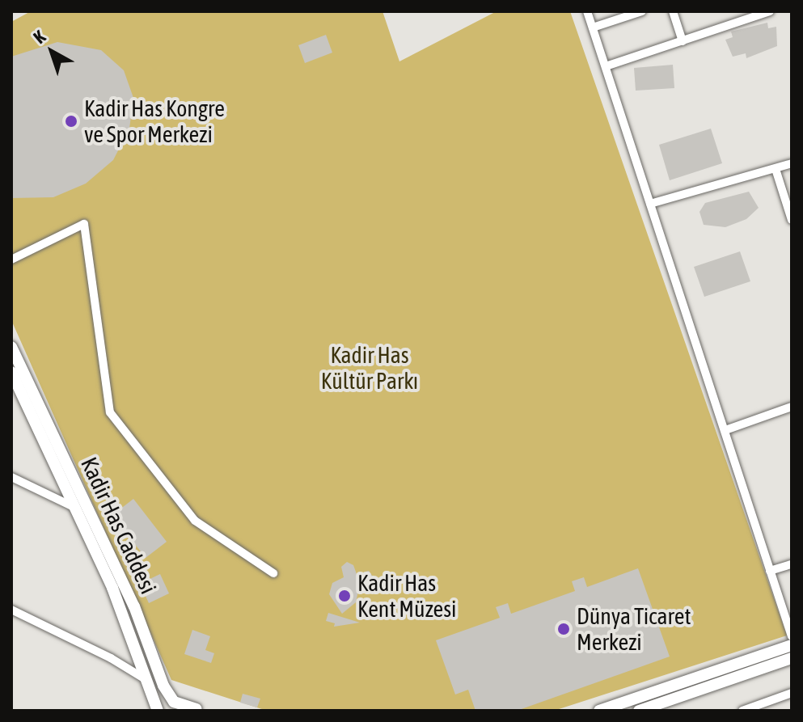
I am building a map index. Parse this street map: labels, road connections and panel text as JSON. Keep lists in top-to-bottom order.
{
  "streets": {
    "street": ["Kadir Has Caddesi"]
  },
  "parks": ["Kadir Has Kültür Parkı"],
  "places": ["Kadir Has Kongre ve Spor Merkezi", "Kadir Has Kent Müzesi", "Dünya Ticaret Merkezi"],
  "north": "top left"
}
